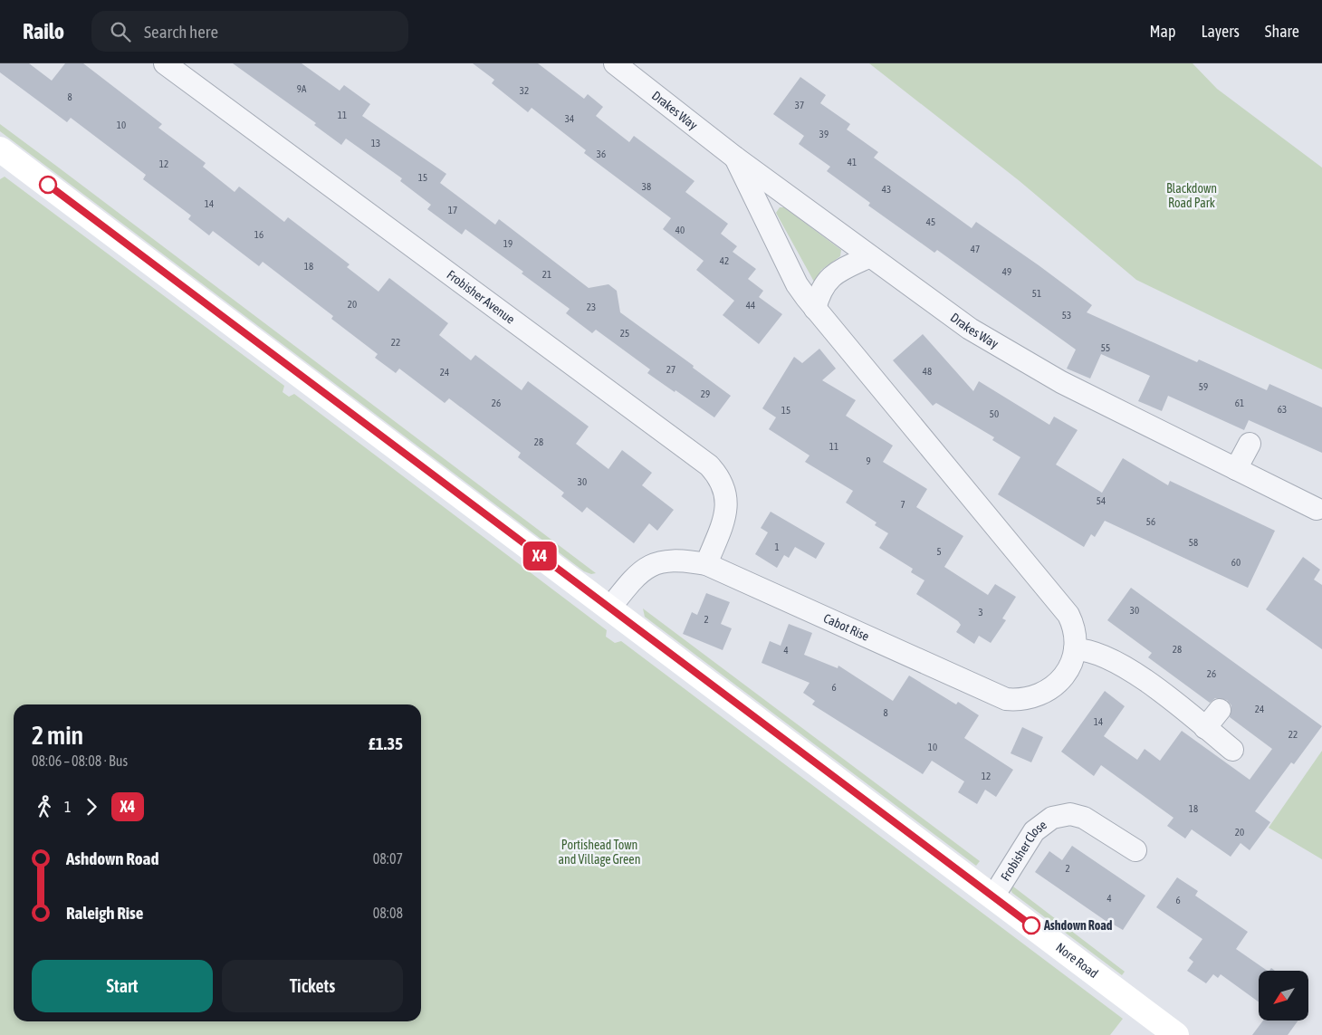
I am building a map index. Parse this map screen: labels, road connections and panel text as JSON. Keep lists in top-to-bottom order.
{
  "streets": {
    "street": [
      "Drakes Way",
      "Frobisher Avenue",
      "Cabot Rise",
      "Frobisher Close",
      "Nore Road"
    ]
  },
  "crossings": [
    ["Drakes Way", "Cabot Rise"],
    ["Frobisher Avenue", "Cabot Rise"],
    ["Cabot Rise", "Nore Road"],
    ["Frobisher Close", "Nore Road"]
  ],
  "parks": ["Blackdown Road Park", "Portishead Town and Village Green"],
  "places": ["Ashdown Road"],
  "lines": ["bus line X4"],
  "house_numbers": [
    "9A",
    "32",
    "8",
    "37",
    "11",
    "34",
    "10",
    "39",
    "13",
    "36",
    "41",
    "12",
    "15",
    "38",
    "43",
    "14",
    "17",
    "45",
    "40",
    "16",
    "19",
    "47",
    "42",
    "18",
    "49",
    "21",
    "51",
    "20",
    "44",
    "23",
    "53",
    "25",
    "22",
    "55",
    "27",
    "48",
    "24",
    "59",
    "29",
    "26",
    "61",
    "63",
    "15",
    "50",
    "28",
    "11",
    "9",
    "30",
    "54",
    "7",
    "56",
    "58",
    "1",
    "5",
    "60",
    "30",
    "3",
    "2",
    "28",
    "4",
    "26",
    "6",
    "24",
    "8",
    "14",
    "22",
    "10",
    "12",
    "18",
    "20",
    "2",
    "4",
    "6"
  ],
  "north": "bottom left",
  "page": {
    "header": "Railo",
    "search": "Search here",
    "nav": ["Map", "Layers", "Share"],
    "on_map": "X4",
    "heading": ["2 min", "08:06 – 08:08 · Bus", "£1.35"],
    "legs": ["1", "X4"],
    "list": [
      {
        "name": "Ashdown Road",
        "value": "08:07"
      },
      {
        "name": "Raleigh Rise",
        "value": "08:08"
      }
    ],
    "buttons": ["Start", "Tickets"]
  }
}
